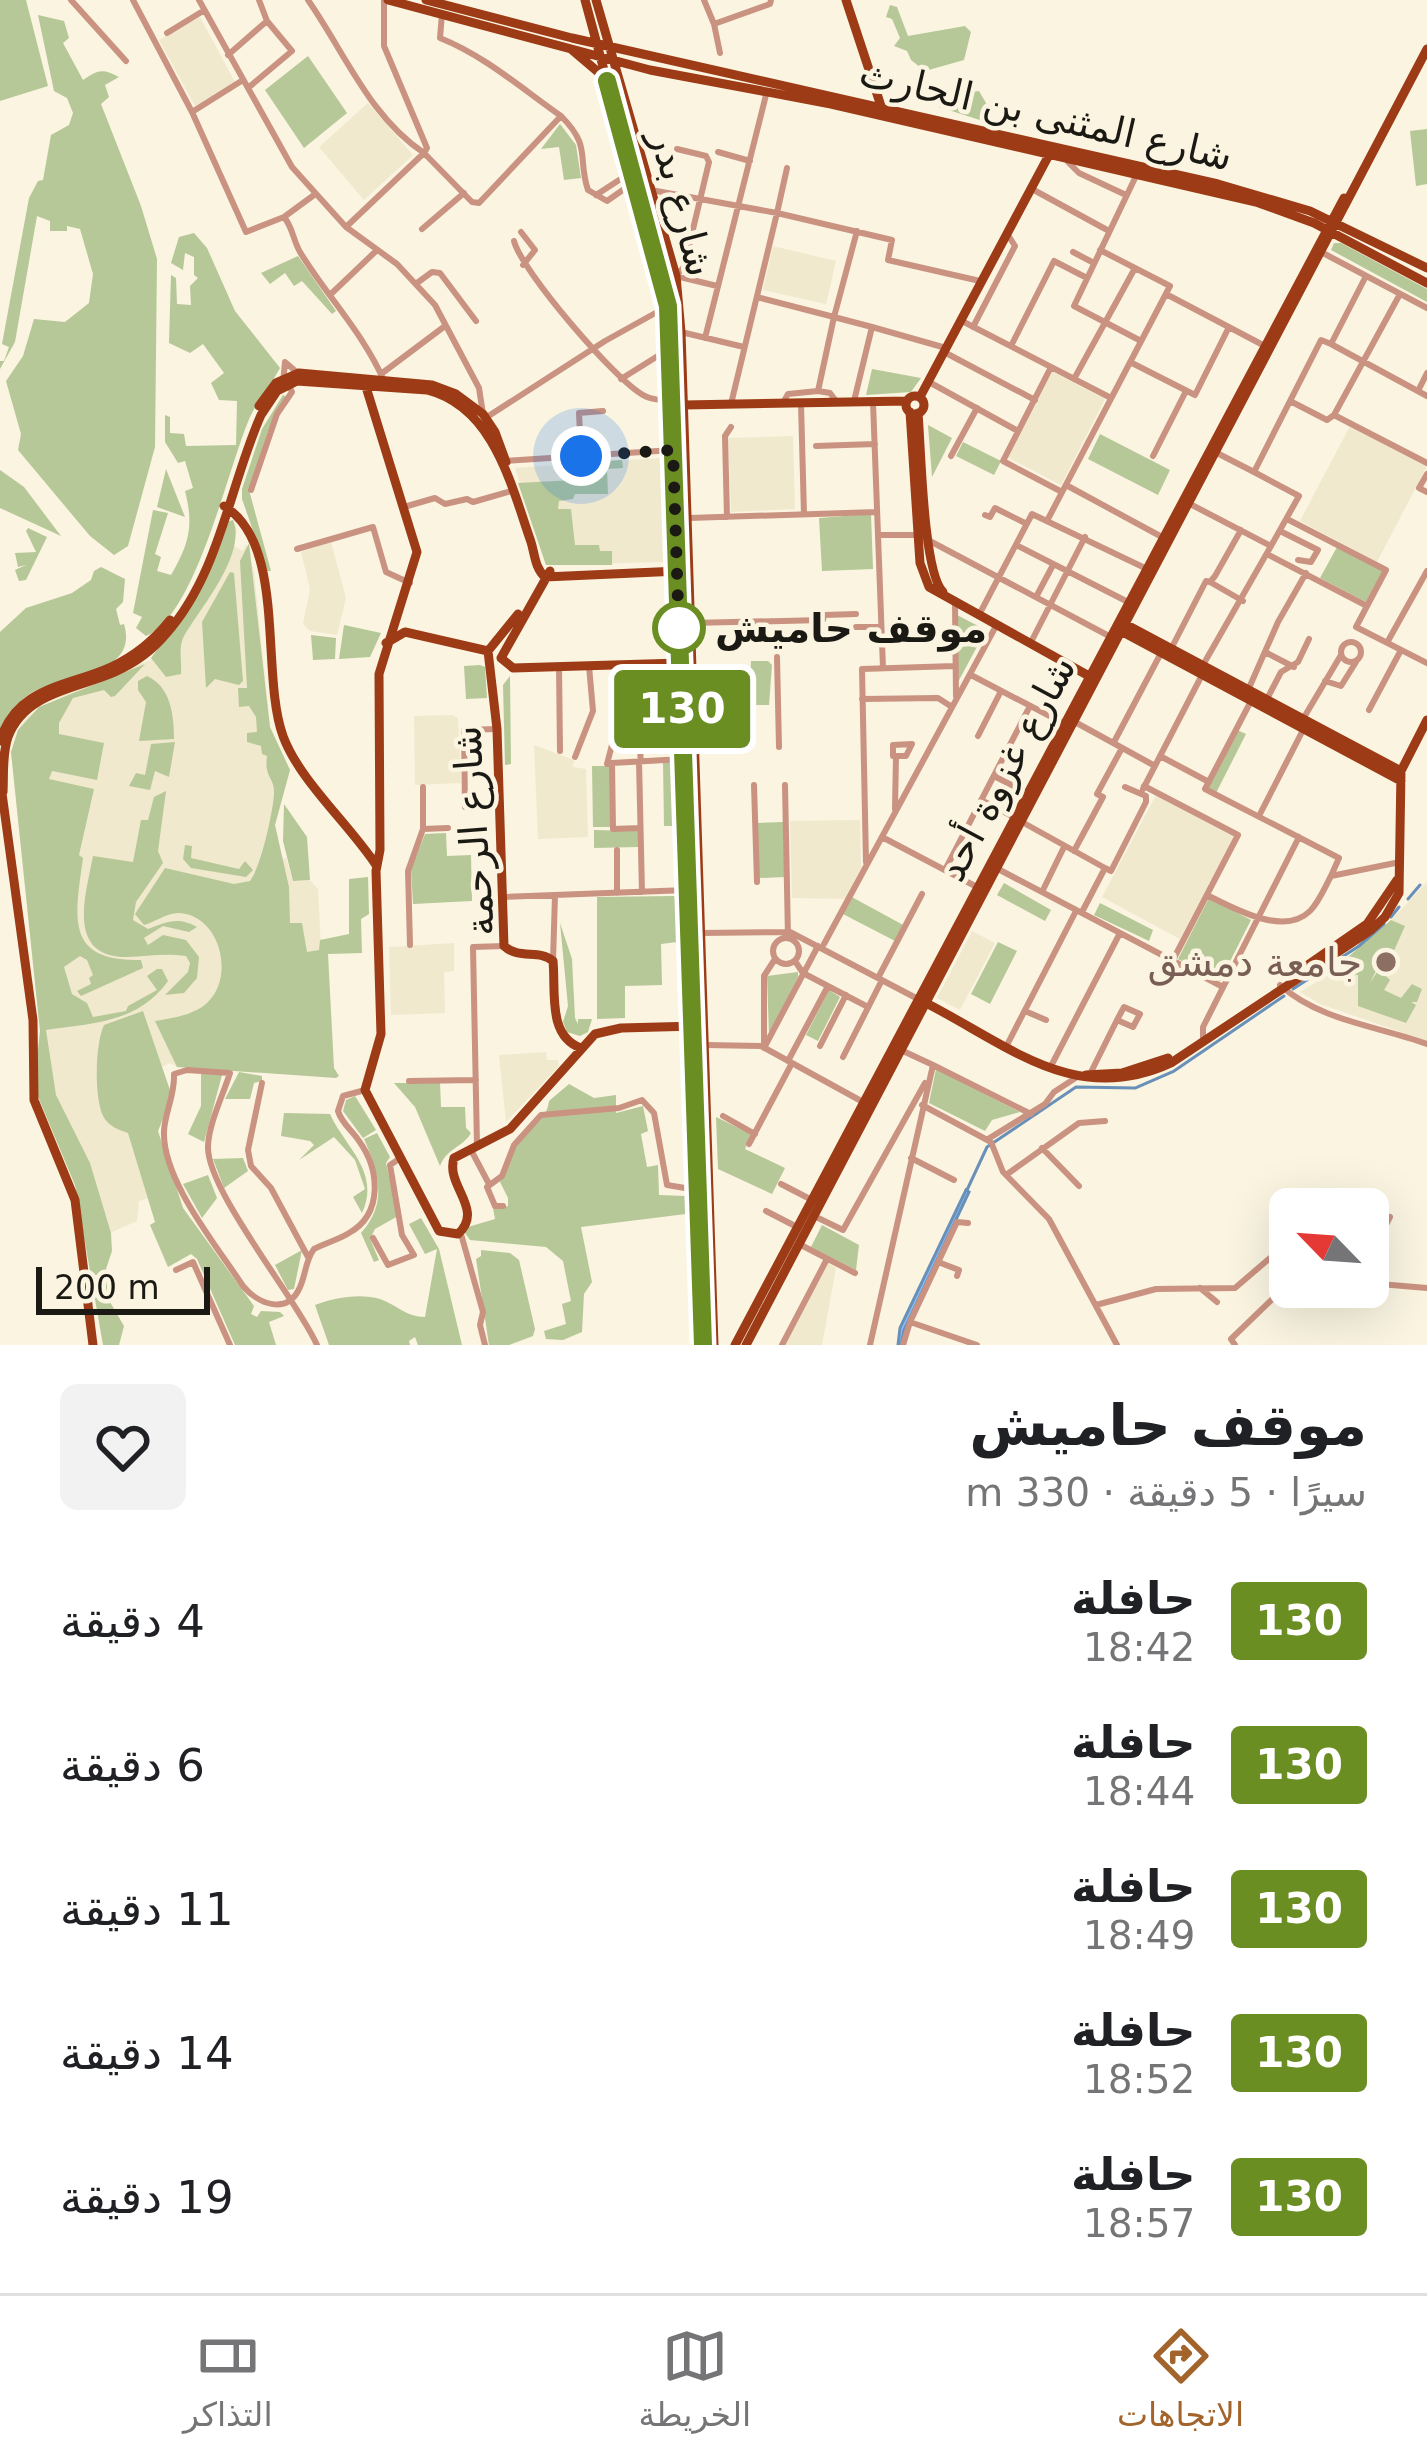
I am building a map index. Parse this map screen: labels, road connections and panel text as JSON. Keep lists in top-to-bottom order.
{
  "streets": {
    "main road": [
      "شارع المثنى بن الحارث",
      "شارع بدر",
      "شارع غزوة أحد",
      "شارع الرحمة"
    ]
  },
  "crossings": [
    ["شارع المثنى بن الحارث", "شارع بدر"],
    ["شارع المثنى بن الحارث", "شارع غزوة أحد"]
  ],
  "places": ["موقف حاميش", "جامعة دمشق"],
  "lines": ["bus line 130"],
  "scale_bar": "200 m",
  "north": "top left",
  "page": {
    "on_map": "130",
    "scale": "200 m",
    "heading": ["موقف حاميش", "سيرًا · 5 دقيقة · 330 m"],
    "list": [
      {
        "mark": "130",
        "name": "حافلة",
        "note": "18:42",
        "value": "4 دقيقة"
      },
      {
        "mark": "130",
        "name": "حافلة",
        "note": "18:44",
        "value": "6 دقيقة"
      },
      {
        "mark": "130",
        "name": "حافلة",
        "note": "18:49",
        "value": "11 دقيقة"
      },
      {
        "mark": "130",
        "name": "حافلة",
        "note": "18:52",
        "value": "14 دقيقة"
      },
      {
        "mark": "130",
        "name": "حافلة",
        "note": "18:57",
        "value": "19 دقيقة"
      }
    ],
    "tabs": ["الاتجاهات", "الخريطة", "التذاكر"]
  }
}
